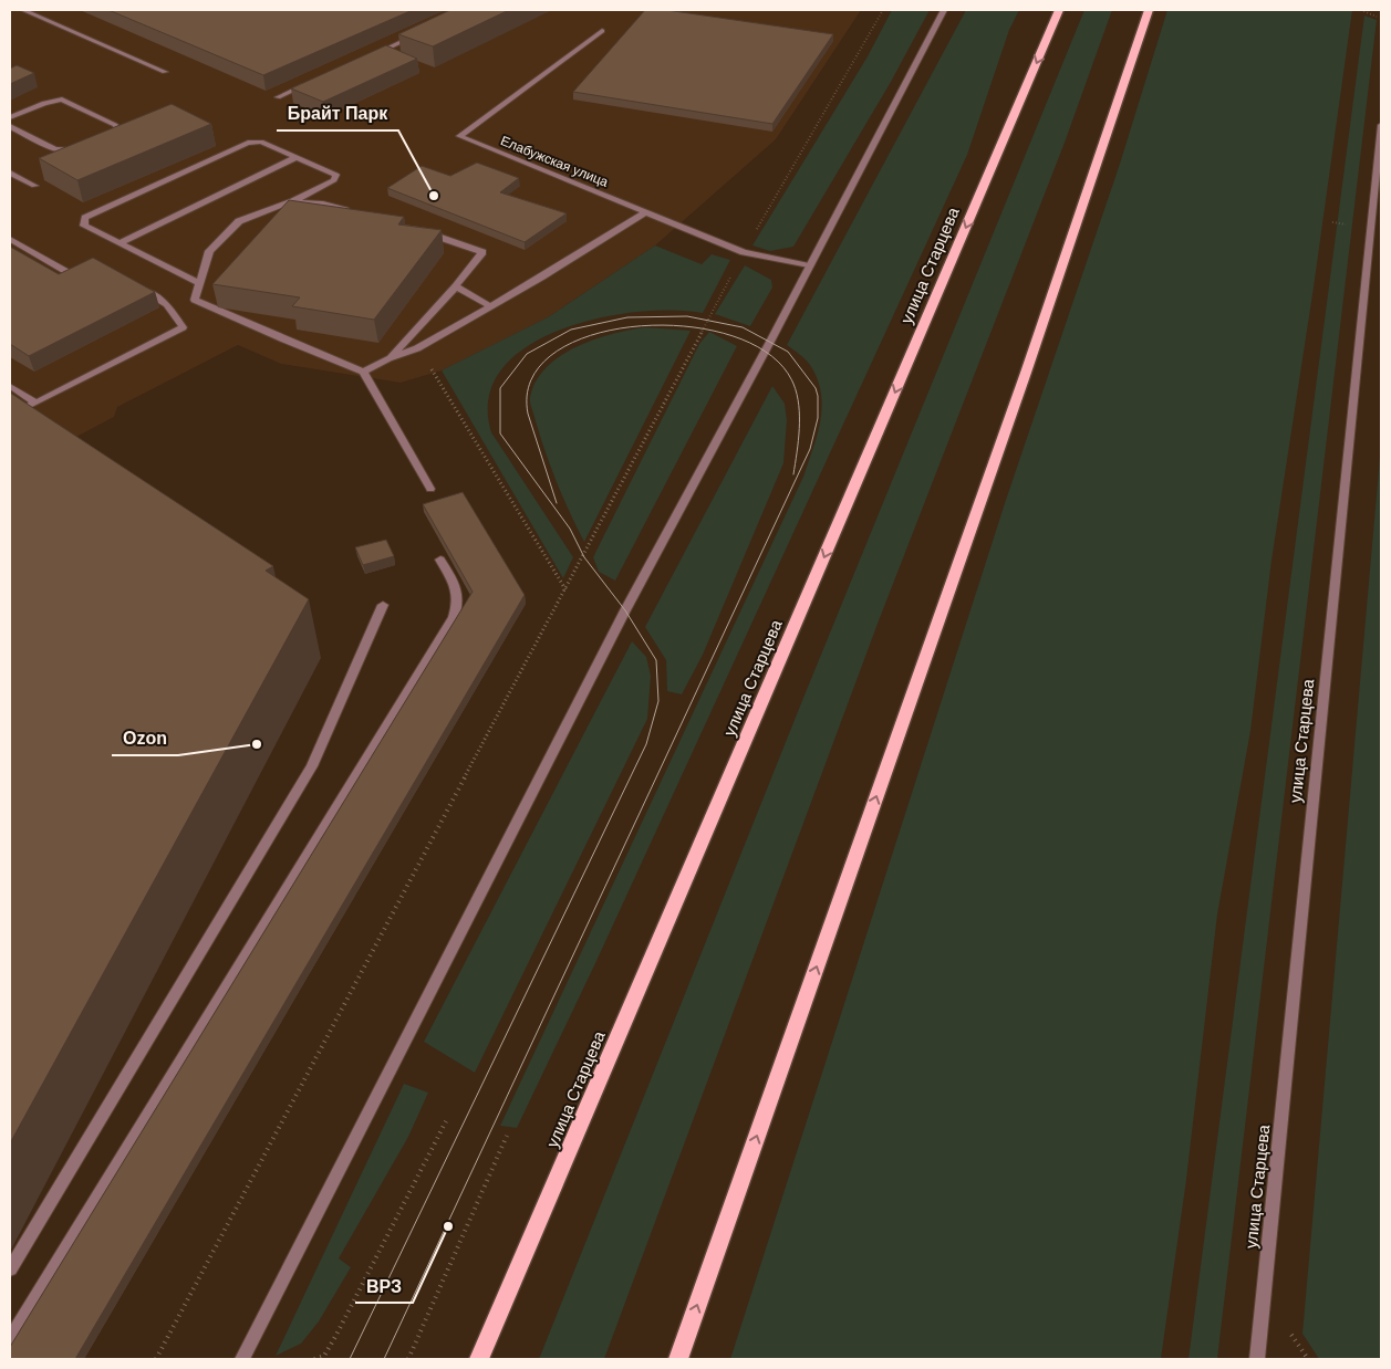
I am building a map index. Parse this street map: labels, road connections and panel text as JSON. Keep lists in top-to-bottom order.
{
  "streets": {
    "main road": ["улица Старцева"],
    "street": ["Елабужская улица"]
  },
  "places": ["Брайт Парк", "Ozon", "ВРЗ"]
}
